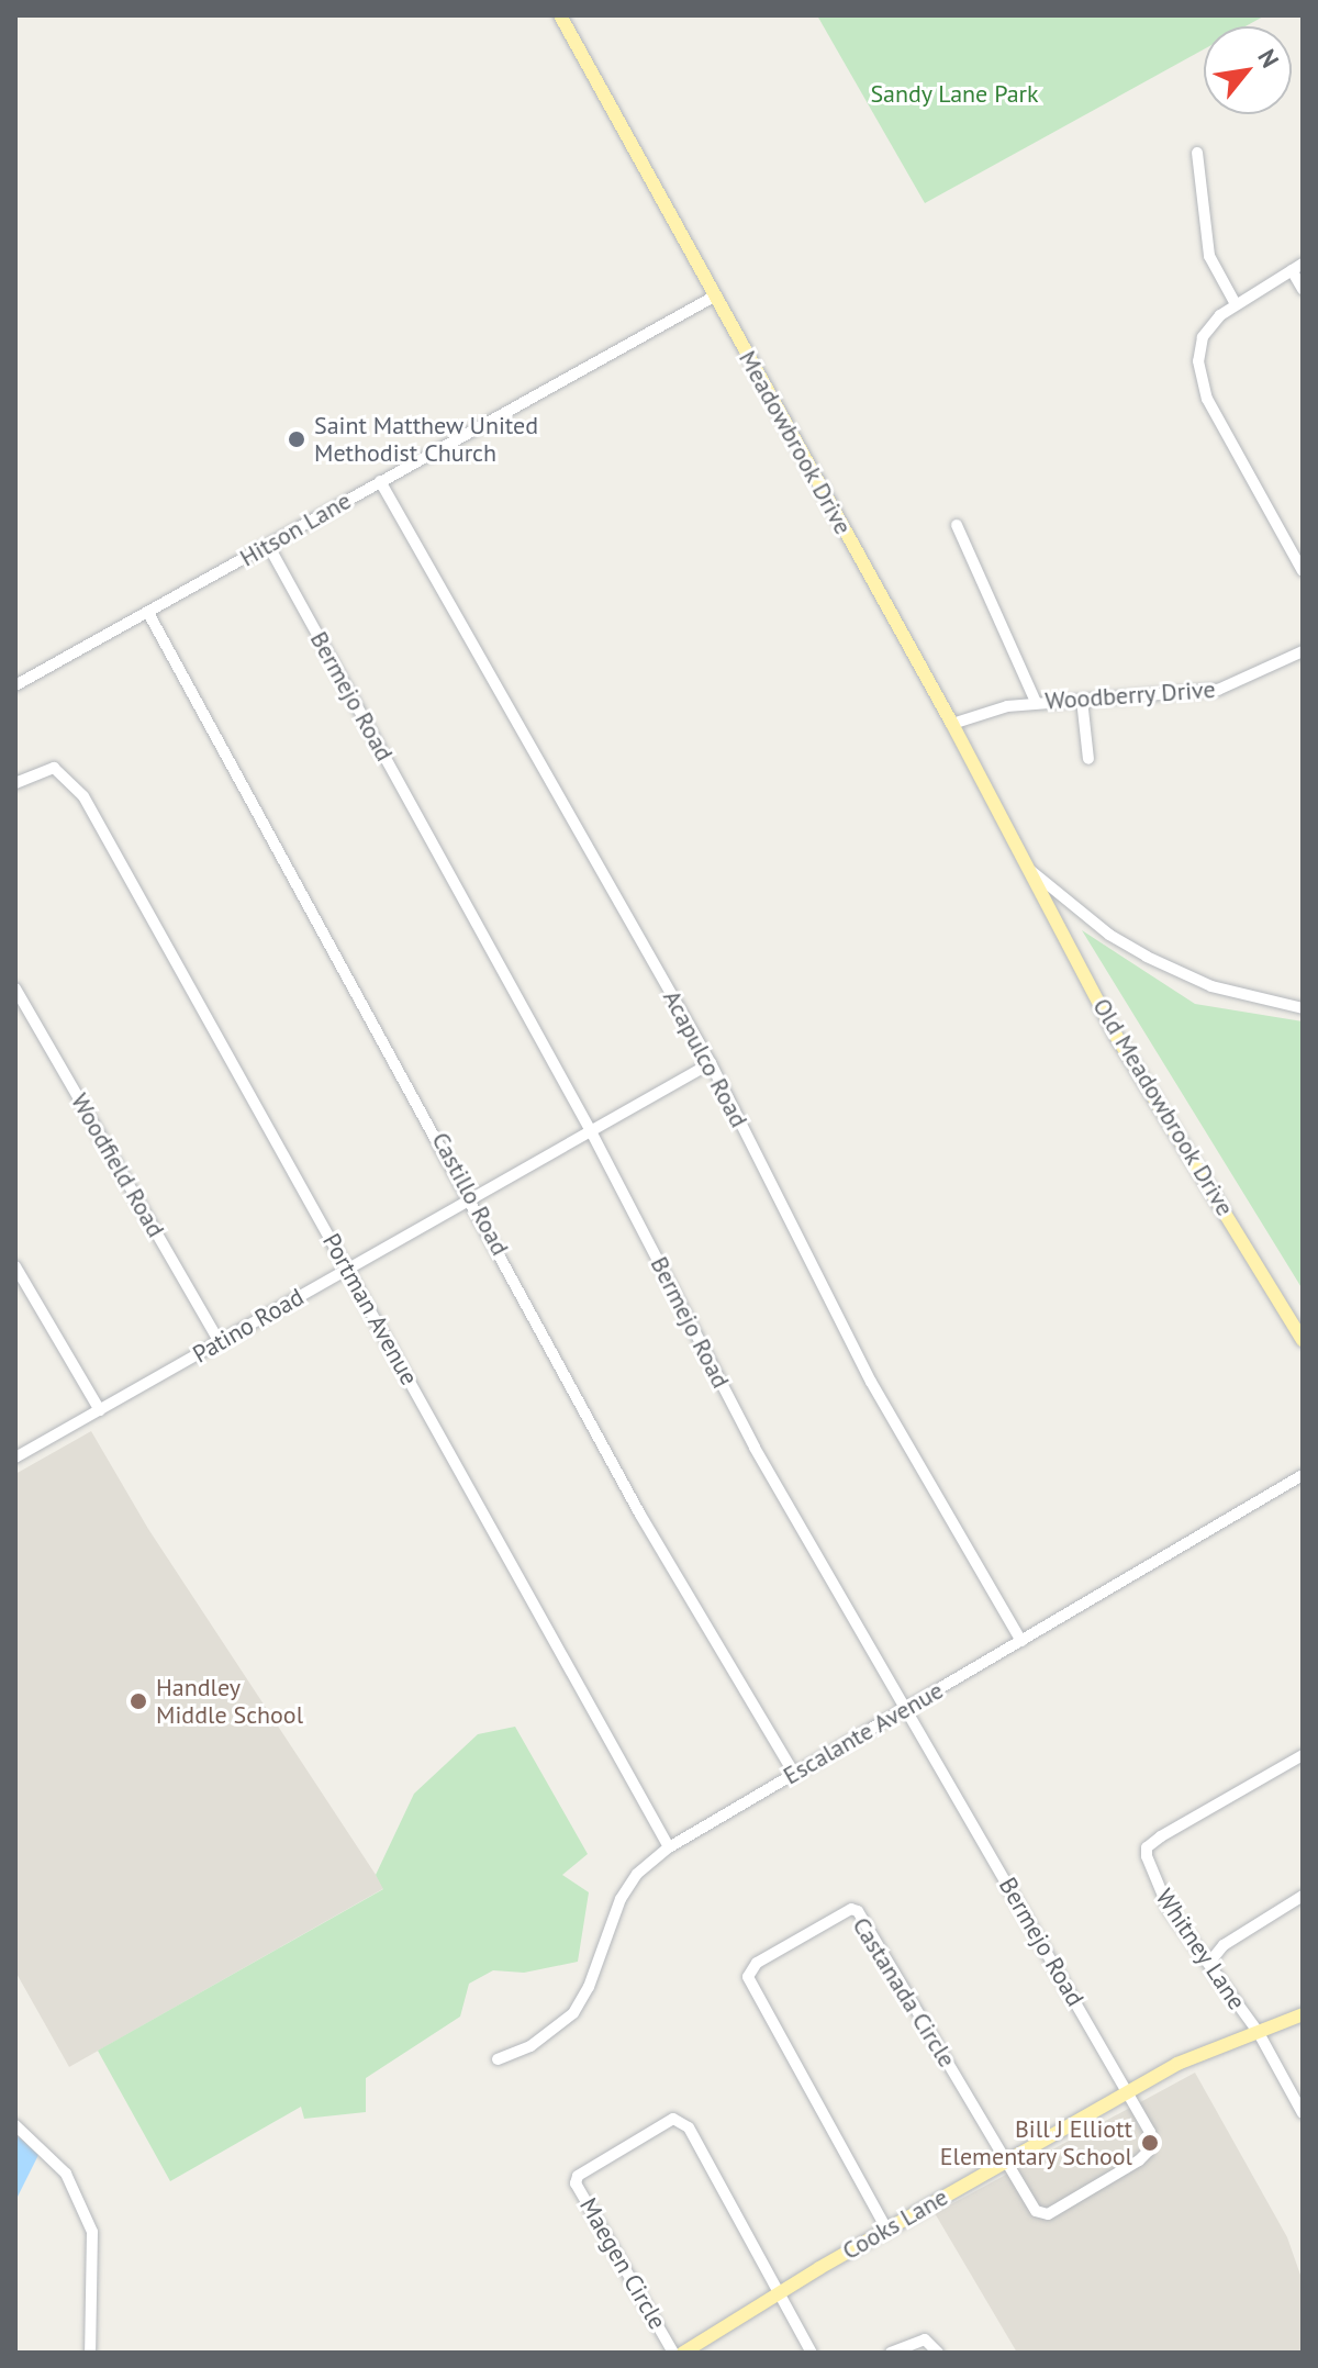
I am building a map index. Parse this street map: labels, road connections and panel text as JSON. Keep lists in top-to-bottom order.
{
  "streets": {
    "main road": ["Meadowbrook Drive", "Old Meadowbrook Drive", "Cooks Lane"],
    "street": [
      "Hitson Lane",
      "Woodberry Drive",
      "Bermejo Road",
      "Acapulco Road",
      "Woodfield Road",
      "Castillo Road",
      "Portman Avenue",
      "Patino Road",
      "Escalante Avenue",
      "Whitney Lane",
      "Castanada Circle",
      "Maegen Circle"
    ]
  },
  "crossings": [
    ["Meadowbrook Drive", "Hitson Lane"],
    ["Meadowbrook Drive", "Woodberry Drive"],
    ["Meadowbrook Drive", "Old Meadowbrook Drive"],
    ["Hitson Lane", "Bermejo Road"],
    ["Hitson Lane", "Acapulco Road"],
    ["Hitson Lane", "Castillo Road"],
    ["Bermejo Road", "Patino Road"],
    ["Bermejo Road", "Escalante Avenue"],
    ["Bermejo Road", "Castanada Circle"],
    ["Bermejo Road", "Cooks Lane"],
    ["Acapulco Road", "Patino Road"],
    ["Acapulco Road", "Escalante Avenue"],
    ["Woodfield Road", "Patino Road"],
    ["Castillo Road", "Patino Road"],
    ["Castillo Road", "Escalante Avenue"],
    ["Portman Avenue", "Patino Road"],
    ["Portman Avenue", "Escalante Avenue"],
    ["Whitney Lane", "Cooks Lane"],
    ["Castanada Circle", "Cooks Lane"],
    ["Cooks Lane", "Maegen Circle"]
  ],
  "parks": ["Sandy Lane Park"],
  "places": ["Saint Matthew United Methodist Church", "Handley Middle School", "Bill J Elliott Elementary School"],
  "north": "top right"
}
